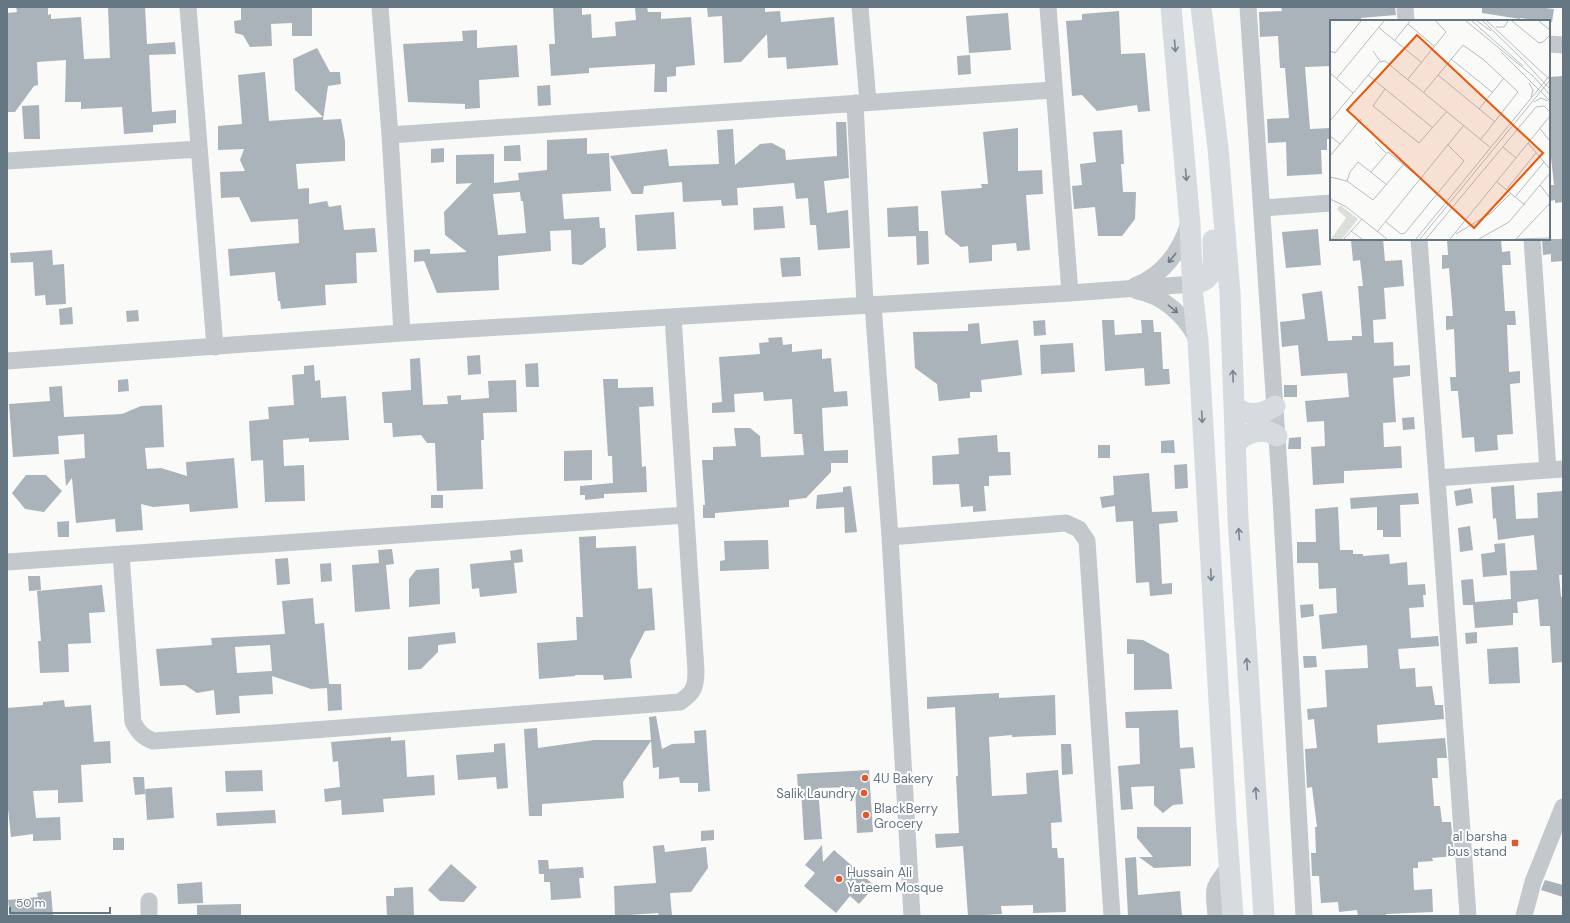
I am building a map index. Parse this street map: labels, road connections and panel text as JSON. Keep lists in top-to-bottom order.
{
  "places": {
    "other": [
      "4U Bakery",
      "Salik Laundry",
      "BlackBerry Grocery",
      "Hussain Ali Yateem Mosque"
    ],
    "transit": ["al barsha bus stand"]
  },
  "scale_bar": "50 m"
}
